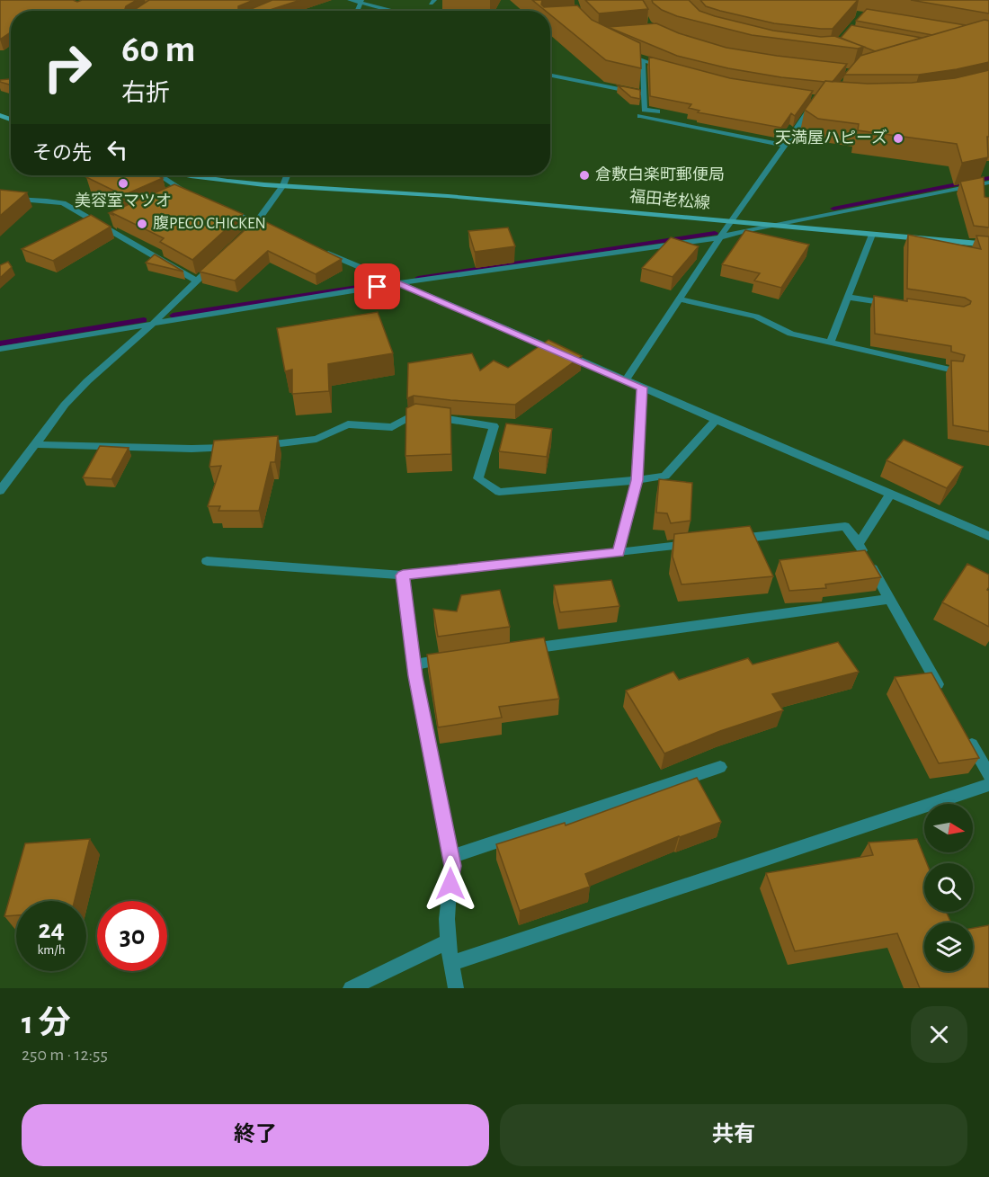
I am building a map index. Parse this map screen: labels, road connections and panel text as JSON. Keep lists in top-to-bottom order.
{
  "streets": {
    "main road": ["福田老松線"]
  },
  "places": [
    "天満屋ハピーズ",
    "倉敷白楽町郵便局",
    "美容室マツオ",
    "腹PECO CHICKEN"
  ],
  "north": "right",
  "page": {
    "turn": ["60 m", "右折"],
    "then": "その先",
    "speed": "24 km/h",
    "limit": "30",
    "heading": ["1 分", "250 m · 12:55"],
    "buttons": ["終了", "共有"]
  }
}
